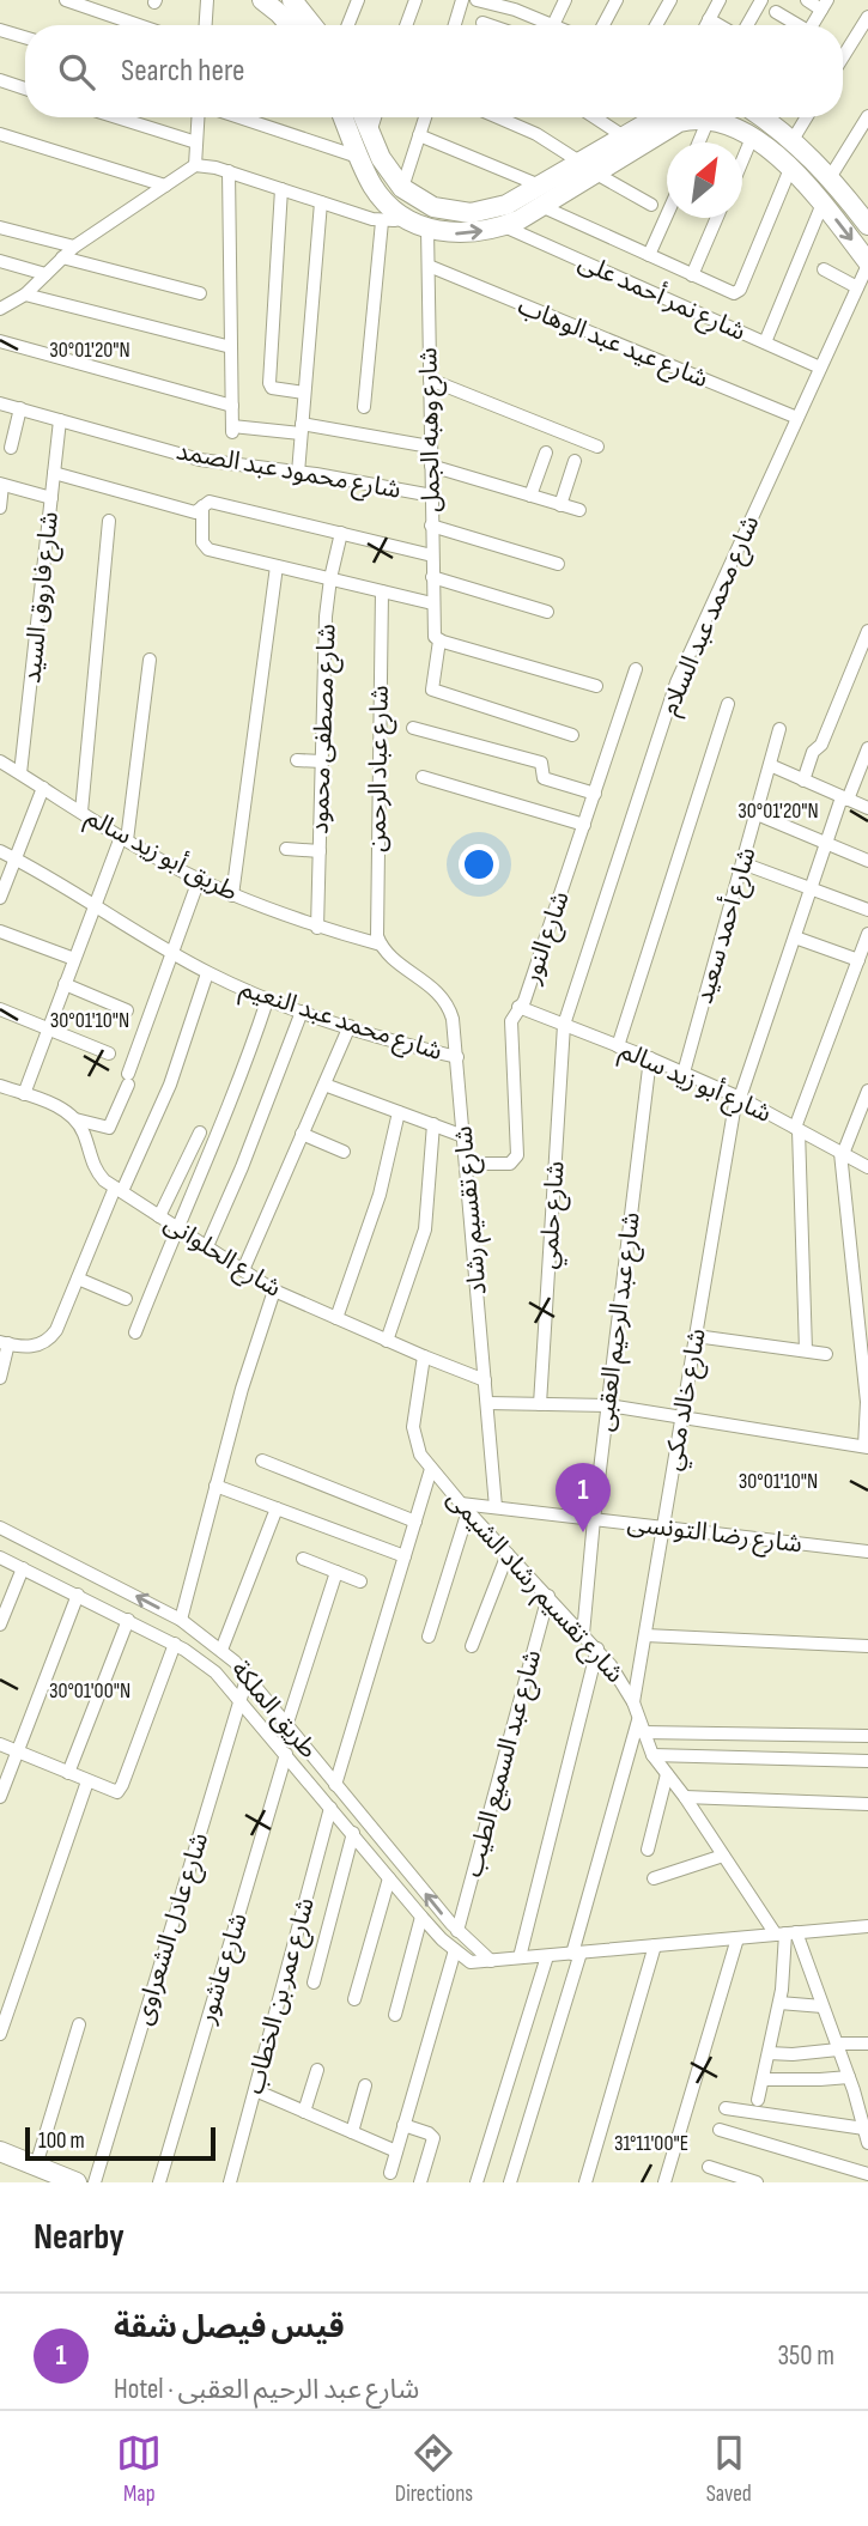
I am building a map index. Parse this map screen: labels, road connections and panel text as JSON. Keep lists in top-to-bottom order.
{
  "streets": {
    "street": [
      "شارع نمر أحمد على",
      "شارع عيد عبد الوهاب",
      "شارع وهبه الجمل",
      "شارع محمود عبد الصمد",
      "شارع فاروق السيد",
      "شارع محمد عبد السلام",
      "شارع مصطفى محمود",
      "شارع عباد الرحمن",
      "طريق أبو زيد سالم",
      "شارع أحمد سعيد",
      "شارع النور",
      "شارع محمد عبد النعيم",
      "شارع أبو زيد سالم",
      "شارع تقسيم رشاد",
      "شارع حلمي",
      "شارع الحلوانى",
      "شارع عبد الرحيم العقبى",
      "شارع خالد مكي",
      "شارع رضا التونسى",
      "شارع تقسيم رشاد الشيمى",
      "طريق الملكة",
      "شارع عبد السميع الطيب",
      "شارع عادل الشعراوى",
      "شارع عاشور",
      "شارع عمر بن الخطاب"
    ]
  },
  "crossings": [
    ["شارع نمر أحمد على", "شارع محمد عبد السلام"],
    ["شارع عيد عبد الوهاب", "شارع وهبه الجمل"],
    ["شارع عيد عبد الوهاب", "شارع محمد عبد السلام"],
    ["شارع وهبه الجمل", "شارع محمود عبد الصمد"],
    ["شارع محمود عبد الصمد", "شارع فاروق السيد"],
    ["شارع فاروق السيد", "طريق أبو زيد سالم"],
    ["شارع محمد عبد السلام", "شارع أبو زيد سالم"],
    ["شارع محمد عبد السلام", "شارع حلمي"],
    ["شارع مصطفى محمود", "طريق أبو زيد سالم"],
    ["شارع عباد الرحمن", "طريق أبو زيد سالم"],
    ["شارع عباد الرحمن", "شارع تقسيم رشاد"],
    ["طريق أبو زيد سالم", "شارع تقسيم رشاد"],
    ["شارع أحمد سعيد", "شارع أبو زيد سالم"],
    ["شارع النور", "شارع أبو زيد سالم"],
    ["شارع النور", "شارع تقسيم رشاد"],
    ["شارع محمد عبد النعيم", "شارع تقسيم رشاد"],
    ["شارع أبو زيد سالم", "شارع حلمي"],
    ["شارع أبو زيد سالم", "شارع عبد الرحيم العقبى"],
    ["شارع أبو زيد سالم", "شارع خالد مكي"],
    ["شارع تقسيم رشاد", "شارع الحلوانى"],
    ["شارع تقسيم رشاد", "شارع رضا التونسى"],
    ["شارع الحلوانى", "شارع تقسيم رشاد الشيمى"],
    ["شارع عبد الرحيم العقبى", "شارع رضا التونسى"],
    ["شارع عبد الرحيم العقبى", "شارع تقسيم رشاد الشيمى"],
    ["شارع خالد مكي", "شارع رضا التونسى"],
    ["شارع خالد مكي", "شارع تقسيم رشاد الشيمى"],
    ["شارع رضا التونسى", "شارع تقسيم رشاد الشيمى"],
    ["شارع تقسيم رشاد الشيمى", "طريق الملكة"],
    ["شارع تقسيم رشاد الشيمى", "شارع عبد السميع الطيب"],
    ["طريق الملكة", "شارع عبد السميع الطيب"],
    ["طريق الملكة", "شارع عادل الشعراوى"],
    ["طريق الملكة", "شارع عاشور"],
    ["طريق الملكة", "شارع عمر بن الخطاب"]
  ],
  "scale_bar": "100 m",
  "north": "top right",
  "page": {
    "search": "Search here",
    "pins": "1",
    "scale": "100 m",
    "heading": "Nearby",
    "list": [
      {
        "mark": "1",
        "name": "قيس فيصل شقة",
        "note": "Hotel · شارع عبد الرحيم العقبى",
        "value": "350 m"
      }
    ],
    "nav": ["Map", "Directions", "Saved"]
  },
  "coordinates": [
    "30°01'20\"N",
    "30°01'10\"N",
    "30°01'00\"N",
    "31°11'00\"E"
  ]
}
